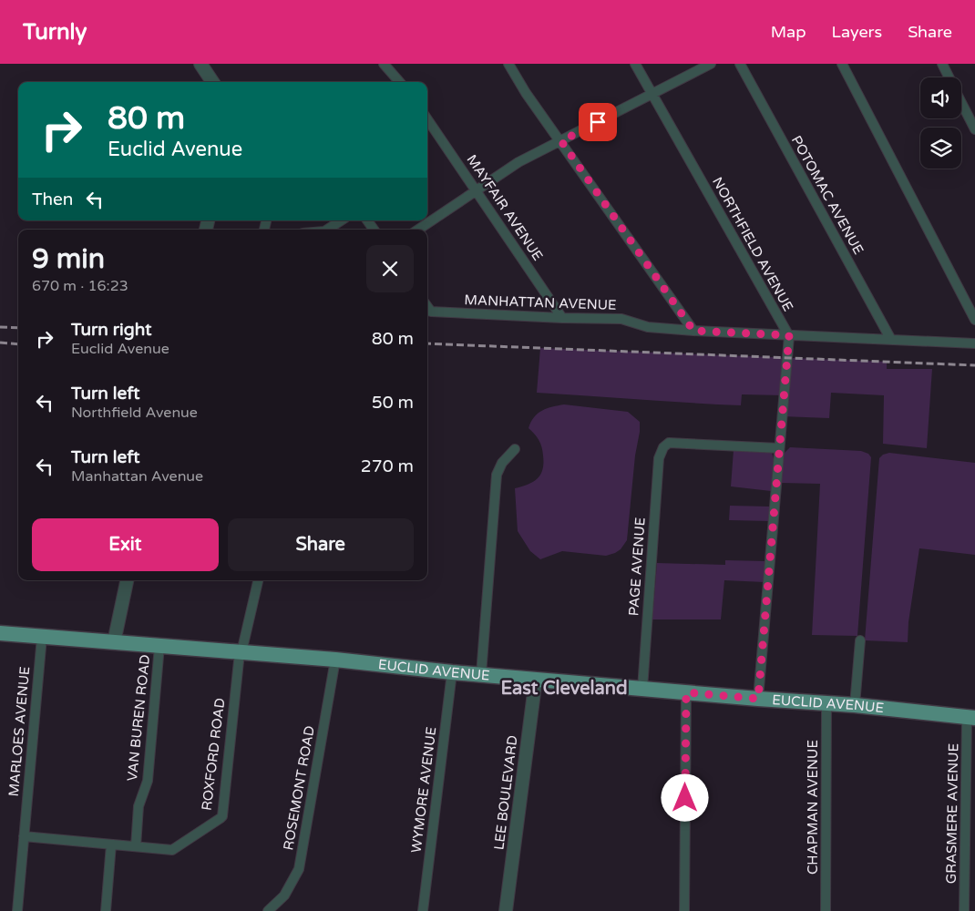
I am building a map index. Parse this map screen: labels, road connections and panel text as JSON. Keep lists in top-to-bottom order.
{
  "streets": {
    "main road": ["EUCLID AVENUE"],
    "street": [
      "POTOMAC AVENUE",
      "MAYFAIR AVENUE",
      "NORTHFIELD AVENUE",
      "MANHATTAN AVENUE",
      "PAGE AVENUE",
      "VAN BUREN ROAD",
      "MARLOES AVENUE",
      "ROXFORD ROAD",
      "ROSEMONT ROAD",
      "WYMORE AVENUE",
      "LEE BOULEVARD",
      "CHAPMAN AVENUE",
      "GRASMERE AVENUE"
    ]
  },
  "crossings": [
    ["POTOMAC AVENUE", "MANHATTAN AVENUE"],
    ["MAYFAIR AVENUE", "MANHATTAN AVENUE"],
    ["NORTHFIELD AVENUE", "MANHATTAN AVENUE"],
    ["PAGE AVENUE", "EUCLID AVENUE"],
    ["EUCLID AVENUE", "VAN BUREN ROAD"],
    ["EUCLID AVENUE", "MARLOES AVENUE"],
    ["EUCLID AVENUE", "ROXFORD ROAD"],
    ["EUCLID AVENUE", "ROSEMONT ROAD"],
    ["EUCLID AVENUE", "WYMORE AVENUE"],
    ["EUCLID AVENUE", "LEE BOULEVARD"],
    ["EUCLID AVENUE", "CHAPMAN AVENUE"],
    ["EUCLID AVENUE", "GRASMERE AVENUE"],
    ["VAN BUREN ROAD", "ROXFORD ROAD"],
    ["MARLOES AVENUE", "ROXFORD ROAD"]
  ],
  "districts": ["East Cleveland"],
  "page": {
    "header": "Turnly",
    "nav": ["Map", "Layers", "Share"],
    "turn": ["80 m", "Euclid Avenue"],
    "then": "Then",
    "heading": ["9 min", "670 m · 16:23"],
    "list": [
      {
        "name": "Turn right",
        "note": "Euclid Avenue",
        "value": "80 m"
      },
      {
        "name": "Turn left",
        "note": "Northfield Avenue",
        "value": "50 m"
      },
      {
        "name": "Turn left",
        "note": "Manhattan Avenue",
        "value": "270 m"
      }
    ],
    "buttons": ["Exit", "Share"]
  }
}
